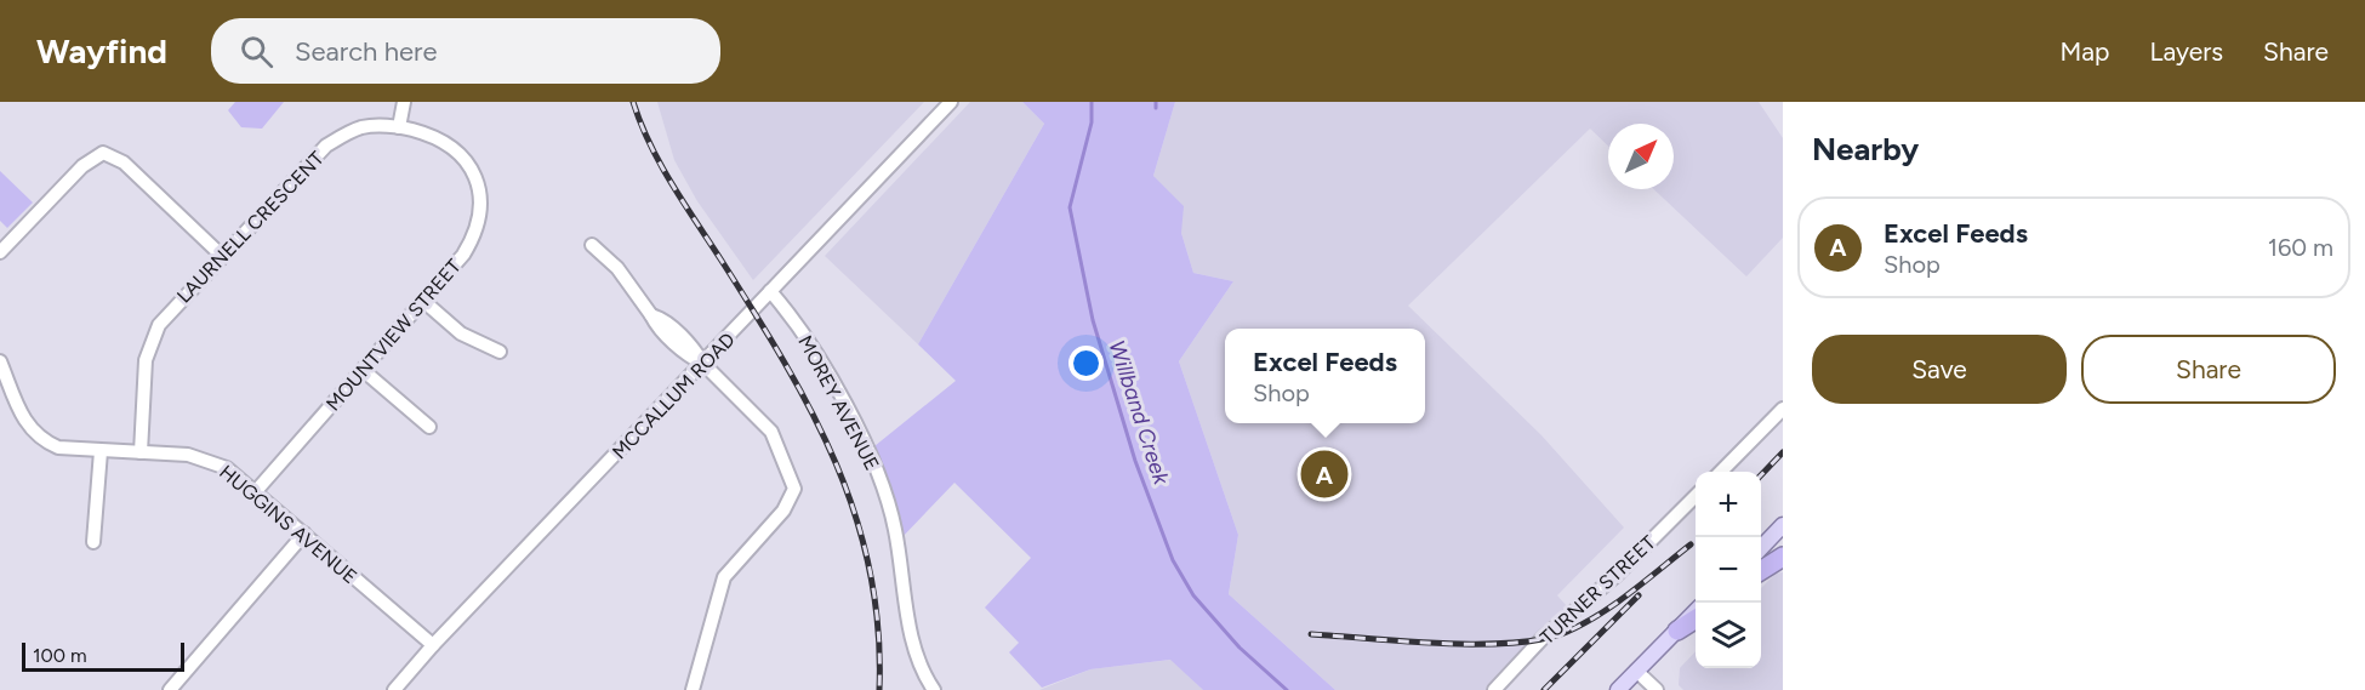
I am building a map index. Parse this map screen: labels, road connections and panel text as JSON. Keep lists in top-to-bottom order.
{
  "streets": {
    "street": [
      "LAURNELL CRESCENT",
      "MOUNTVIEW STREET",
      "MCCALLUM ROAD",
      "MOREY AVENUE",
      "HUGGINS AVENUE",
      "TURNER STREET"
    ]
  },
  "crossings": [
    ["LAURNELL CRESCENT", "MOUNTVIEW STREET"],
    ["LAURNELL CRESCENT", "HUGGINS AVENUE"],
    ["MOUNTVIEW STREET", "HUGGINS AVENUE"],
    ["MCCALLUM ROAD", "MOREY AVENUE"],
    ["MCCALLUM ROAD", "HUGGINS AVENUE"]
  ],
  "water": ["Willband Creek"],
  "scale_bar": "100 m",
  "north": "top right",
  "page": {
    "header": "Wayfind",
    "search": "Search here",
    "nav": ["Map", "Layers", "Share"],
    "heading": "Nearby",
    "list": [
      {
        "mark": "A",
        "name": "Excel Feeds",
        "note": "Shop",
        "value": "160 m"
      }
    ],
    "buttons": ["Save", "Share"],
    "popup": ["Excel Feeds", "Shop"],
    "pins": "A",
    "map_buttons": ["+", "−"],
    "scale": "100 m"
  }
}
